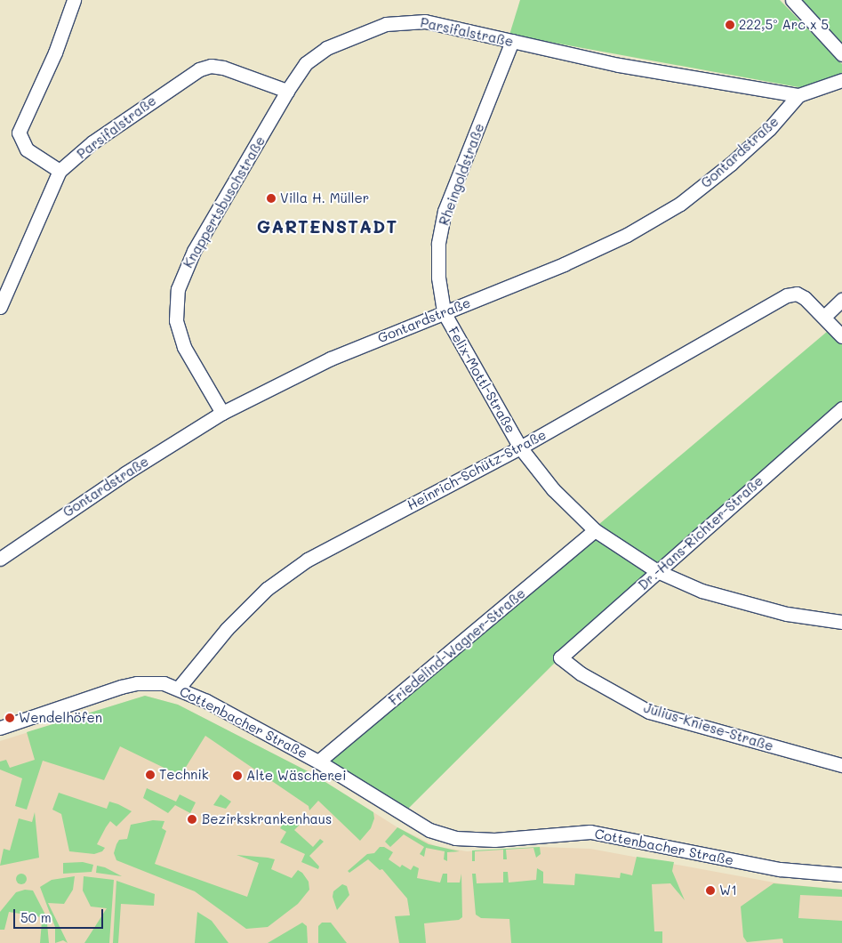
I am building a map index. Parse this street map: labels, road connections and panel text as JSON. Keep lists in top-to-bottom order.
{
  "streets": {
    "street": [
      "Parsifalstraße",
      "Gontardstraße",
      "Rheingoldstraße",
      "Knappertsbuschstraße",
      "Felix-Mottl-Straße",
      "Heinrich-Schütz-Straße",
      "Dr.-Hans-Richter-Straße",
      "Friedelind-Wagner-Straße",
      "Cottenbacher Straße",
      "Julius-Kniese-Straße"
    ]
  },
  "crossings": [
    ["Parsifalstraße", "Gontardstraße"],
    ["Parsifalstraße", "Rheingoldstraße"],
    ["Parsifalstraße", "Knappertsbuschstraße"],
    ["Gontardstraße", "Rheingoldstraße"],
    ["Gontardstraße", "Knappertsbuschstraße"],
    ["Gontardstraße", "Felix-Mottl-Straße"],
    ["Rheingoldstraße", "Felix-Mottl-Straße"],
    ["Felix-Mottl-Straße", "Heinrich-Schütz-Straße"],
    ["Felix-Mottl-Straße", "Dr.-Hans-Richter-Straße"],
    ["Felix-Mottl-Straße", "Friedelind-Wagner-Straße"],
    ["Heinrich-Schütz-Straße", "Cottenbacher Straße"],
    ["Dr.-Hans-Richter-Straße", "Julius-Kniese-Straße"],
    ["Friedelind-Wagner-Straße", "Cottenbacher Straße"]
  ],
  "districts": ["GARTENSTADT"],
  "places": [
    "222,5º Arc x 5",
    "Villa H. Müller",
    "Wendelhöfen",
    "Technik",
    "Alte Wäscherei",
    "Bezirkskrankenhaus",
    "W1"
  ],
  "scale_bar": "50 m"
}
